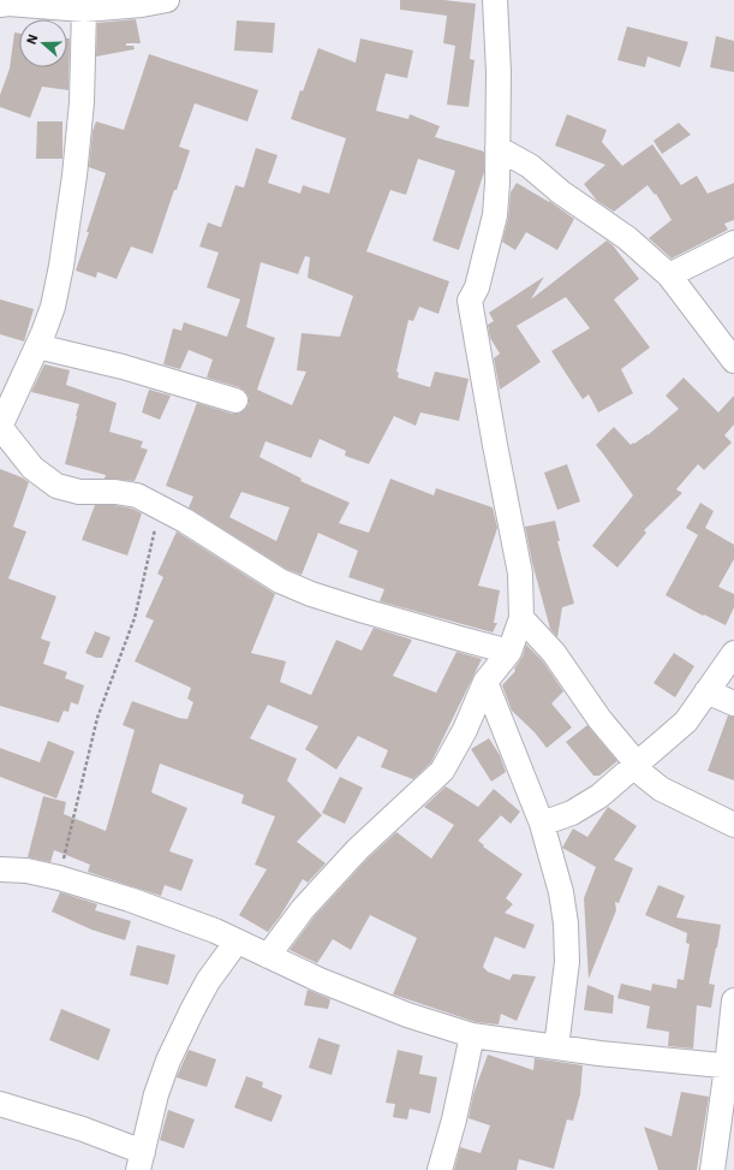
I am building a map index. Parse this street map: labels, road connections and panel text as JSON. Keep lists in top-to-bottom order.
{
  "north": "left"
}
